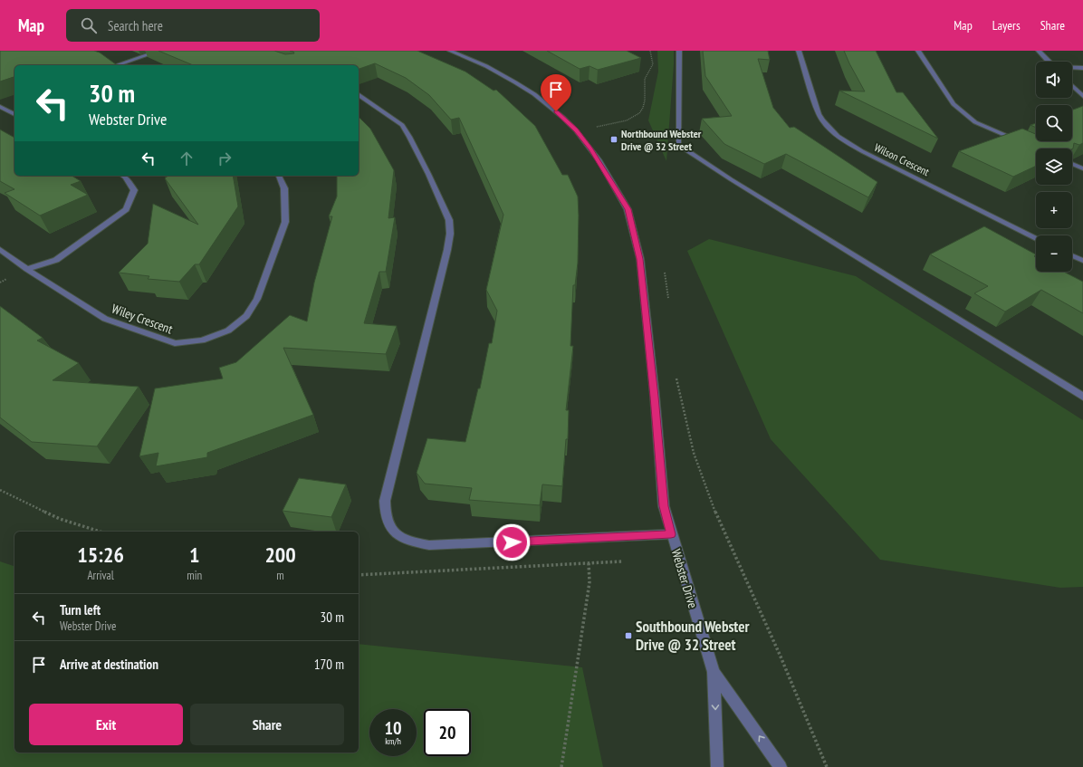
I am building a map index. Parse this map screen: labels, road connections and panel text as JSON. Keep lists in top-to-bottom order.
{
  "streets": {
    "street": ["Wilson Crescent", "Wiley Crescent", "Webster Drive"]
  },
  "places": {
    "transit": ["Northbound Webster Drive @ 32 Street", "Southbound Webster Drive @ 32 Street"]
  },
  "page": {
    "header": "Map",
    "search": "Search here",
    "nav": ["Map", "Layers", "Share"],
    "map_buttons": ["+", "−"],
    "turn": ["30 m", "Webster Drive"],
    "eta": [
      "15:26",
      "Arrival",
      "1",
      "min",
      "200",
      "m"
    ],
    "list": [
      {
        "name": "Turn left",
        "note": "Webster Drive",
        "value": "30 m"
      },
      {
        "name": "Arrive at destination",
        "value": "170 m"
      }
    ],
    "buttons": ["Exit", "Share"],
    "speed": "10 km/h",
    "limit": "20"
  }
}
